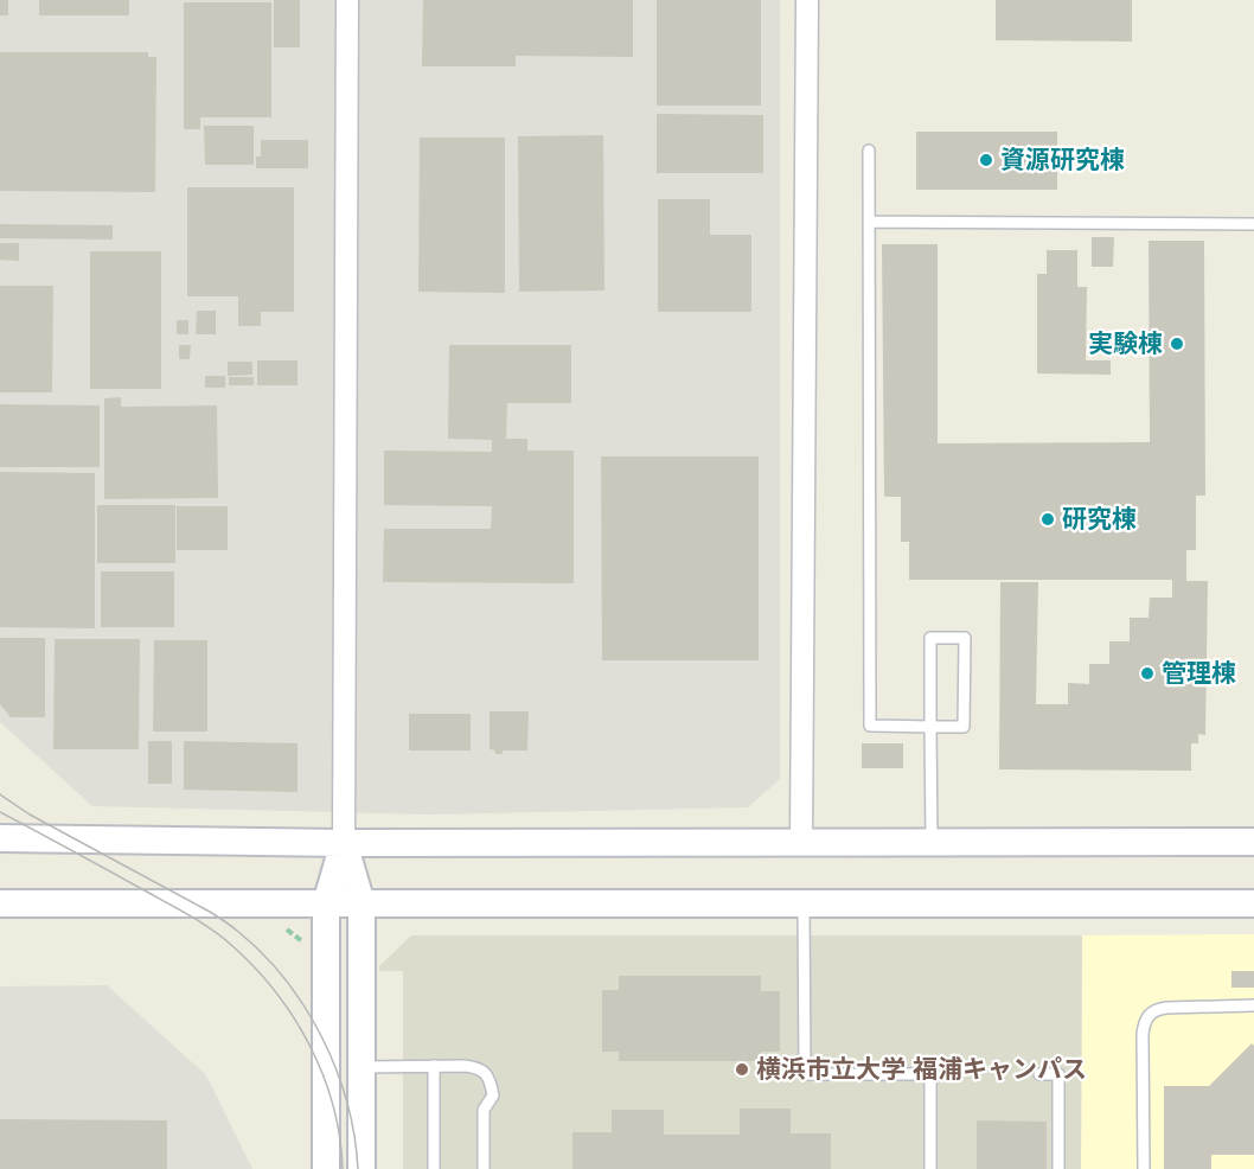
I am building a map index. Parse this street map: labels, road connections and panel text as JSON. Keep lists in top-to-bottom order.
{
  "places": [
    "資源研究棟",
    "実験棟",
    "研究棟",
    "管理棟",
    "横浜市立大学 福浦キャンパス"
  ]
}
